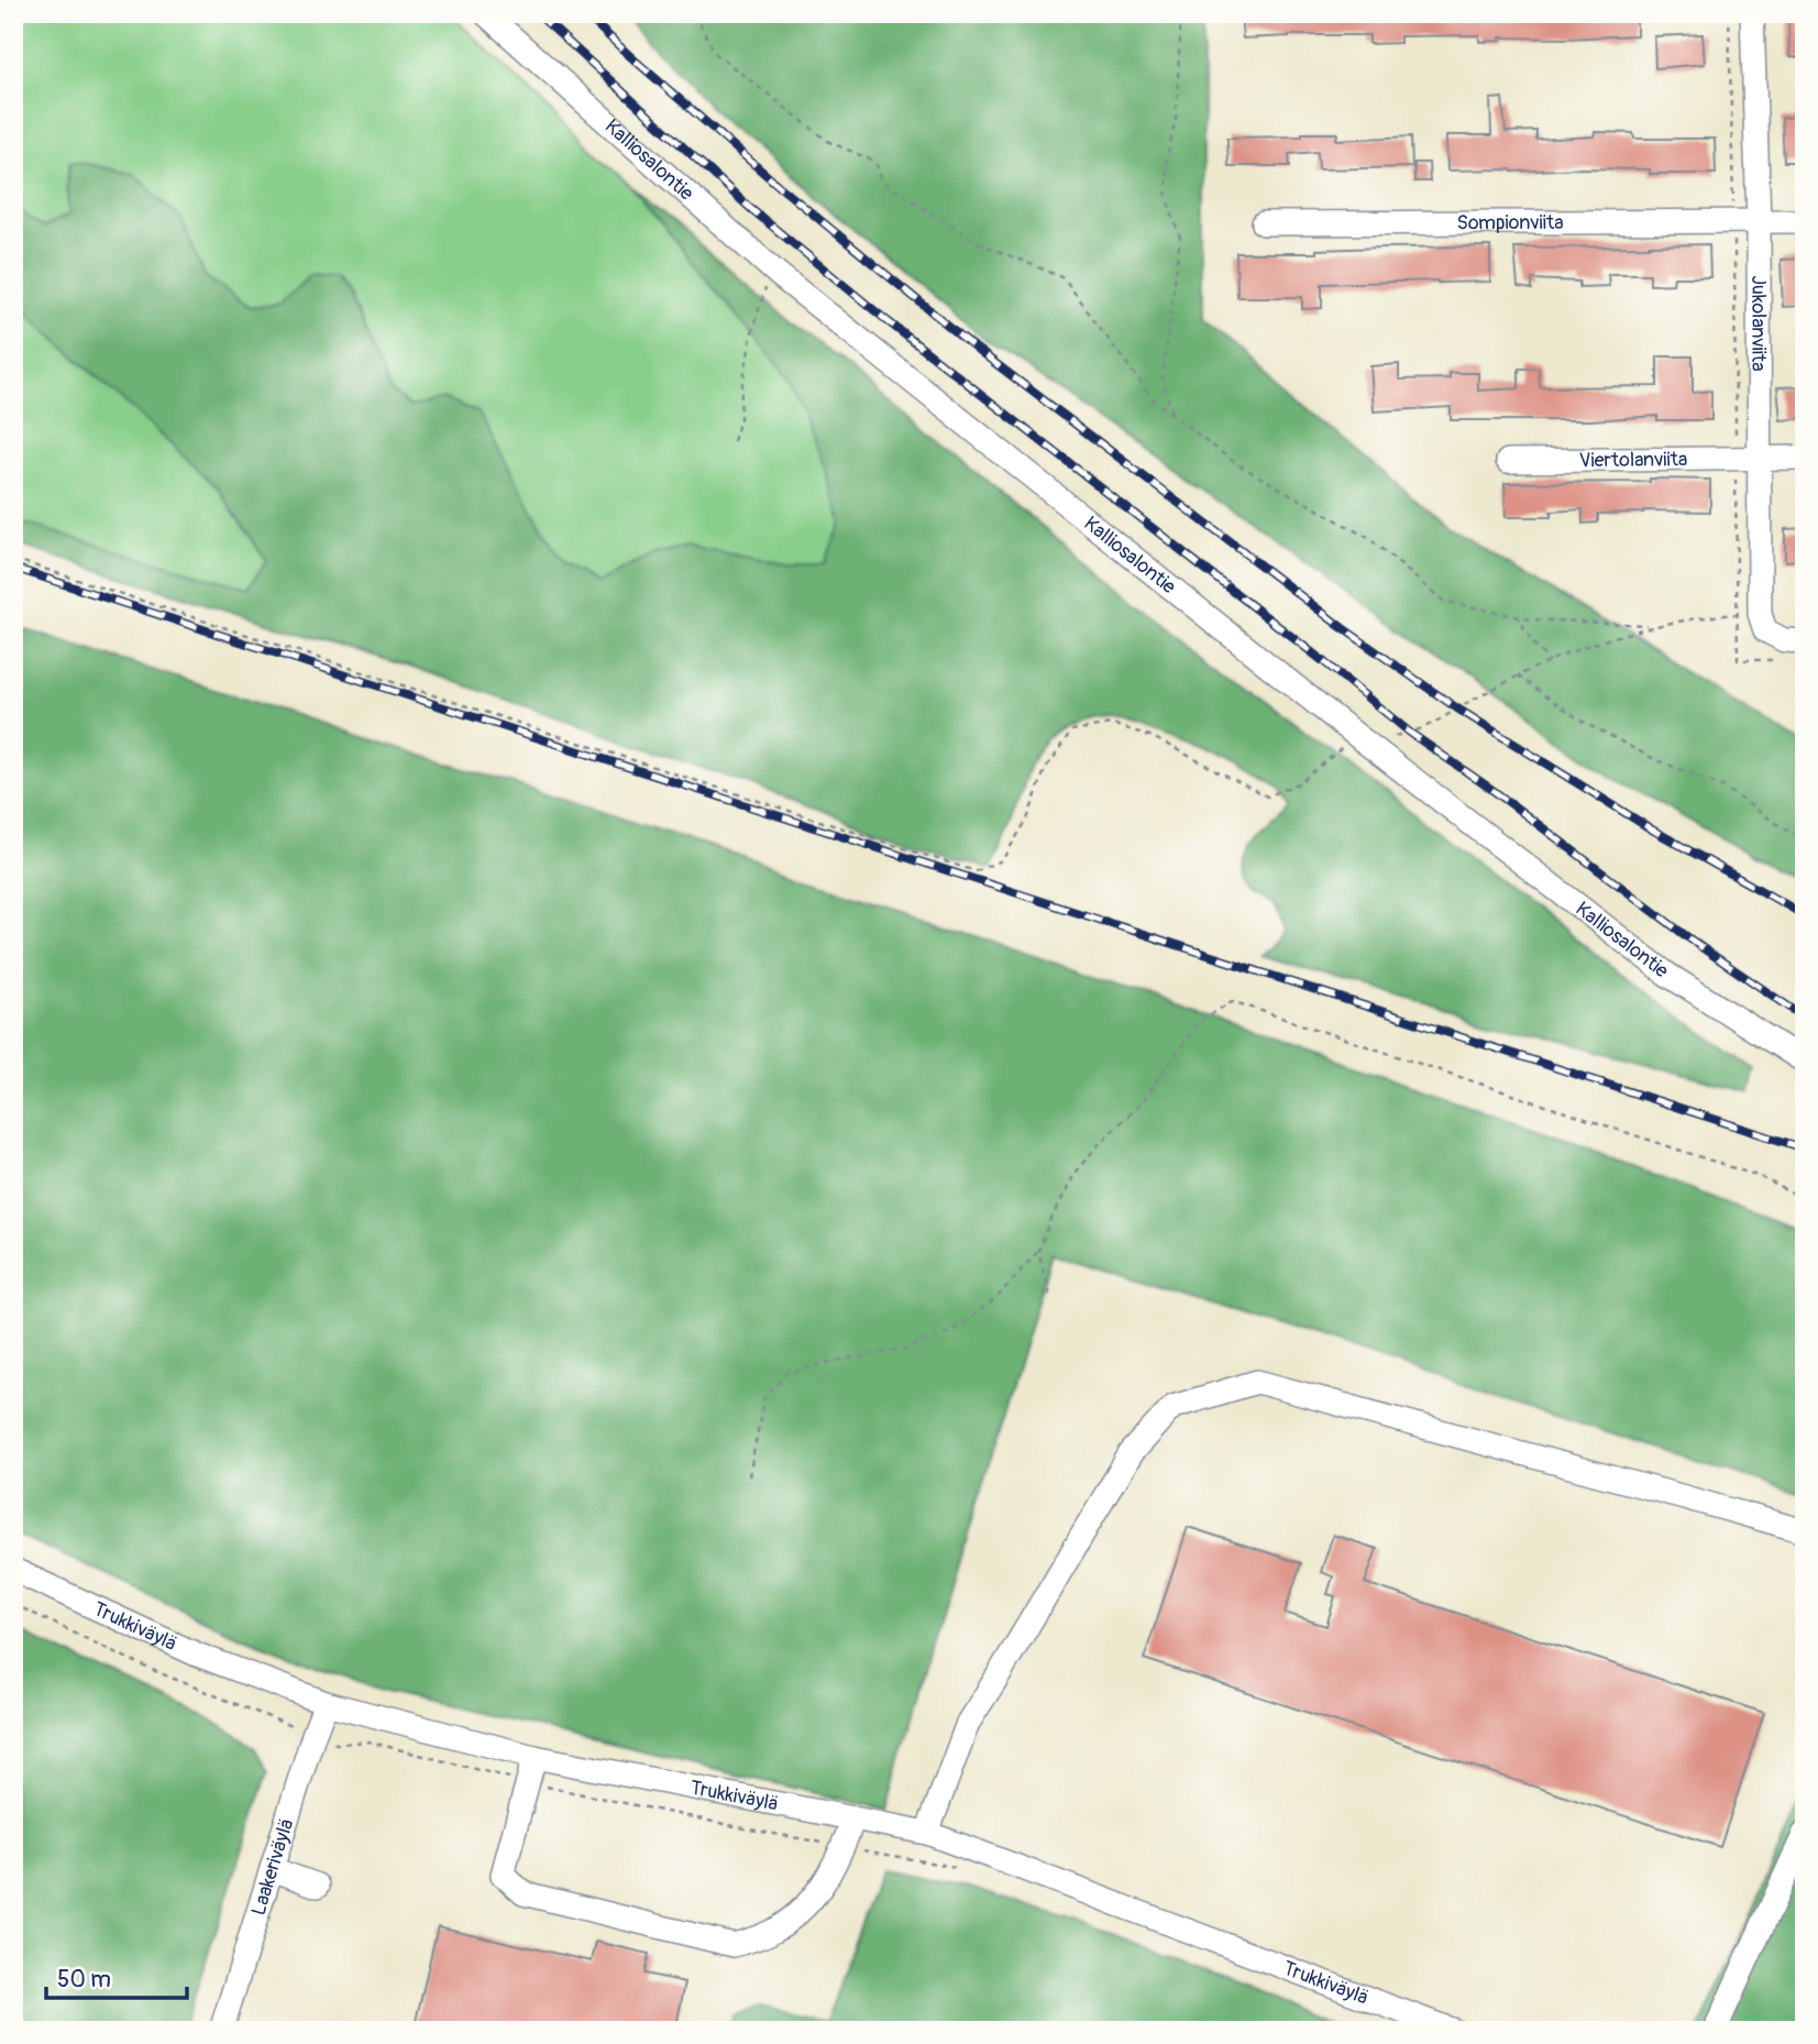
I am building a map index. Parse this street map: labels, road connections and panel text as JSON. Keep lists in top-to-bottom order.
{
  "streets": {
    "street": [
      "Kalliosalontie",
      "Sompionviita",
      "Jukolanviita",
      "Viertolanviita",
      "Trukkiväylä",
      "Laakeriväylä"
    ]
  },
  "crossings": [
    ["Sompionviita", "Jukolanviita"],
    ["Jukolanviita", "Viertolanviita"],
    ["Trukkiväylä", "Laakeriväylä"]
  ],
  "scale_bar": "50 m"
}
